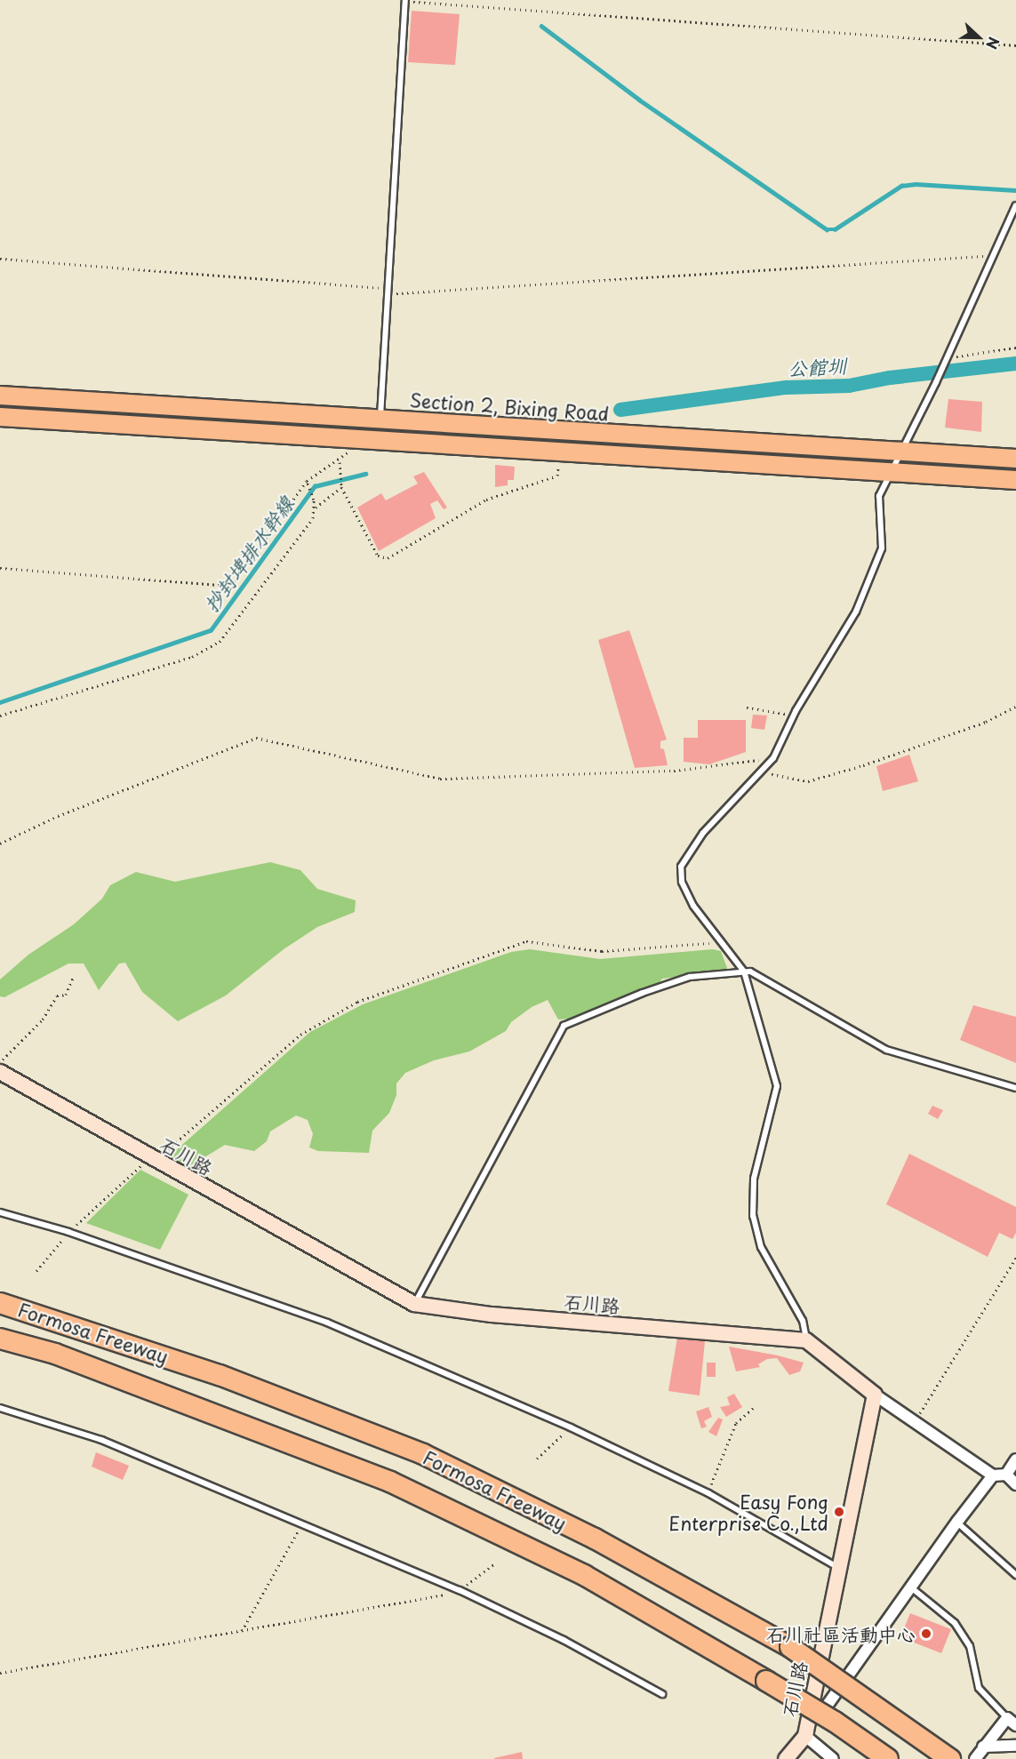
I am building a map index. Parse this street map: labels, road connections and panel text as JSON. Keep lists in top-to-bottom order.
{
  "streets": {
    "highway": ["Formosa Freeway"],
    "main road": ["Section 2, Bixing Road"],
    "street": ["石川路"]
  },
  "water": ["公館圳", "抄封埤排水幹線"],
  "places": ["Easy Fong Enterprise Co.,Ltd", "石川社區活動中心"],
  "north": "right"
}
